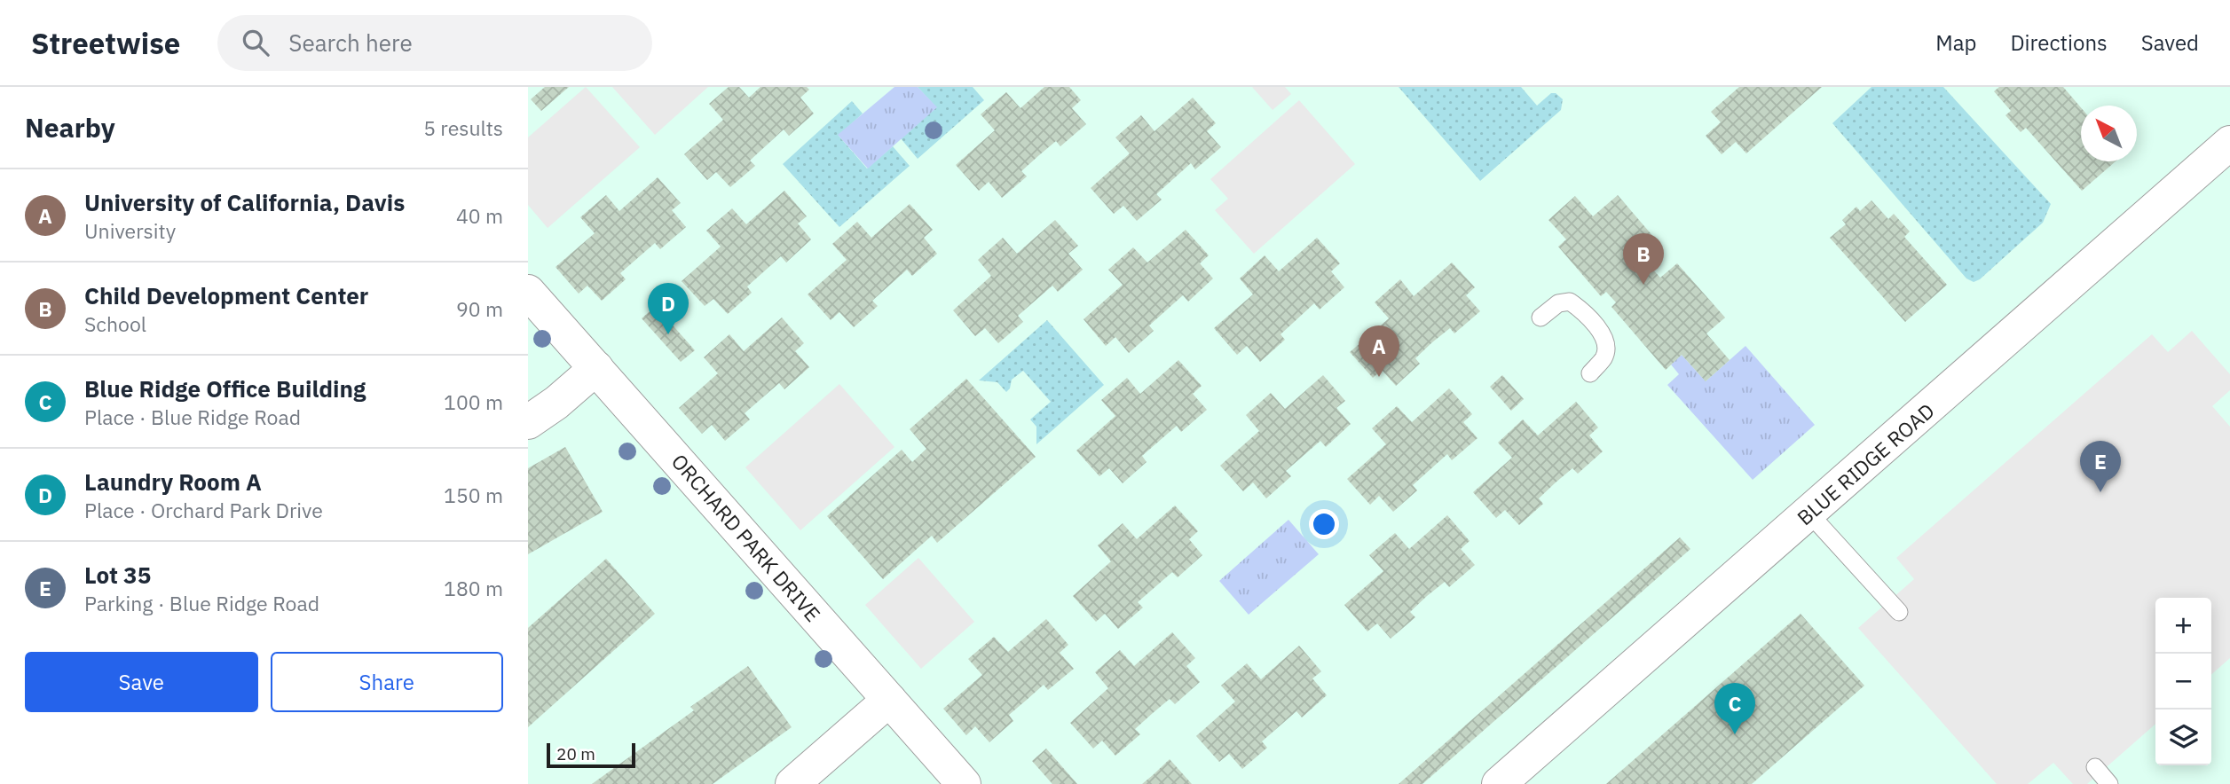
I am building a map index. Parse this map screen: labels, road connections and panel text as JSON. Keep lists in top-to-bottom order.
{
  "streets": {
    "street": ["BLUE RIDGE ROAD", "ORCHARD PARK DRIVE"]
  },
  "scale_bar": "20 m",
  "north": "top left",
  "page": {
    "header": "Streetwise",
    "search": "Search here",
    "nav": ["Map", "Directions", "Saved"],
    "heading": ["Nearby", "5 results"],
    "list": [
      {
        "mark": "A",
        "name": "University of California, Davis",
        "note": "University",
        "value": "40 m"
      },
      {
        "mark": "B",
        "name": "Child Development Center",
        "note": "School",
        "value": "90 m"
      },
      {
        "mark": "C",
        "name": "Blue Ridge Office Building",
        "note": "Place · Blue Ridge Road",
        "value": "100 m"
      },
      {
        "mark": "D",
        "name": "Laundry Room A",
        "note": "Place · Orchard Park Drive",
        "value": "150 m"
      },
      {
        "mark": "E",
        "name": "Lot 35",
        "note": "Parking · Blue Ridge Road",
        "value": "180 m"
      }
    ],
    "pins": [
      "B",
      "D",
      "A",
      "E",
      "C"
    ],
    "map_buttons": ["+", "−"],
    "buttons": ["Save", "Share"],
    "scale": "20 m"
  }
}
